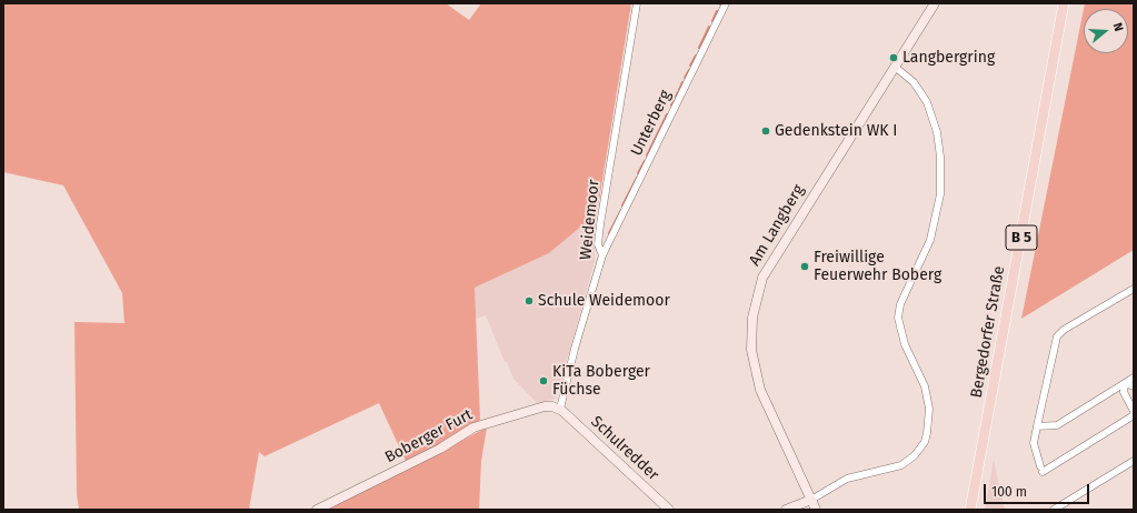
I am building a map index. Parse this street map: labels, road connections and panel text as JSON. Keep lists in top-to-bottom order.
{
  "streets": {
    "main road": ["B 5", "Bergedorfer Straße"],
    "street": [
      "Unterberg",
      "Weidemoor",
      "Am Langberg",
      "Boberger Furt",
      "Schulredder"
    ]
  },
  "crossings": [
    ["Unterberg", "Weidemoor"],
    ["Weidemoor", "Boberger Furt"],
    ["Weidemoor", "Schulredder"],
    ["Boberger Furt", "Schulredder"]
  ],
  "places": [
    "Langbergring",
    "Gedenkstein WK I",
    "Freiwillige Feuerwehr Boberg",
    "Schule Weidemoor",
    "KiTa Boberger Füchse"
  ],
  "scale_bar": "100 m",
  "north": "right"
}
